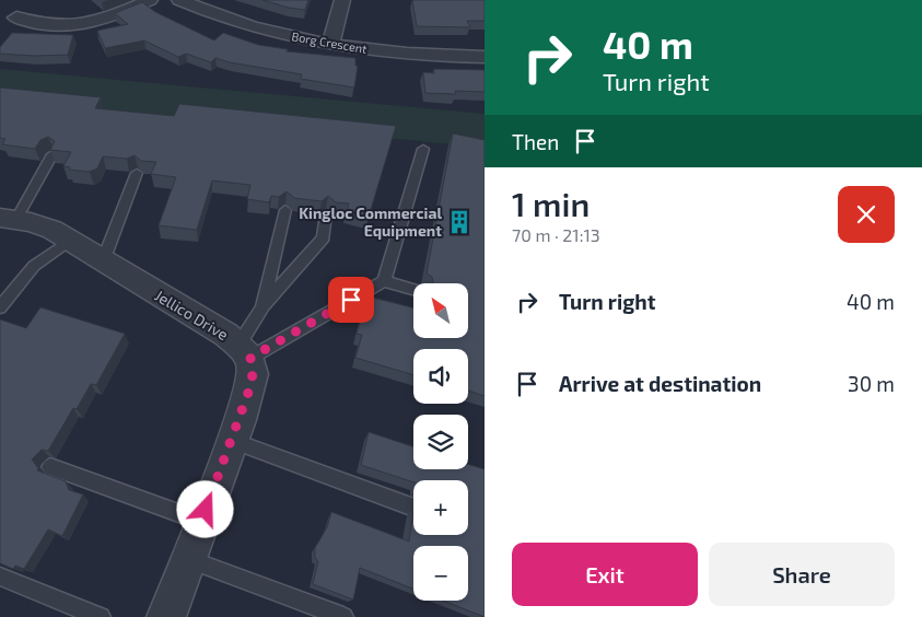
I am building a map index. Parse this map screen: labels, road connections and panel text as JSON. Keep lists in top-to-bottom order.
{
  "streets": {
    "street": ["Borg Crescent", "Jellico Drive"]
  },
  "places": {
    "building": ["Kingloc Commercial Equipment"]
  },
  "north": "top left",
  "page": {
    "turn": ["40 m", "Turn right"],
    "then": "Then",
    "heading": ["1 min", "70 m · 21:13"],
    "list": [
      {
        "name": "Turn right",
        "value": "40 m"
      },
      {
        "name": "Arrive at destination",
        "value": "30 m"
      }
    ],
    "map_buttons": ["+", "−"],
    "buttons": ["Exit", "Share"]
  }
}
